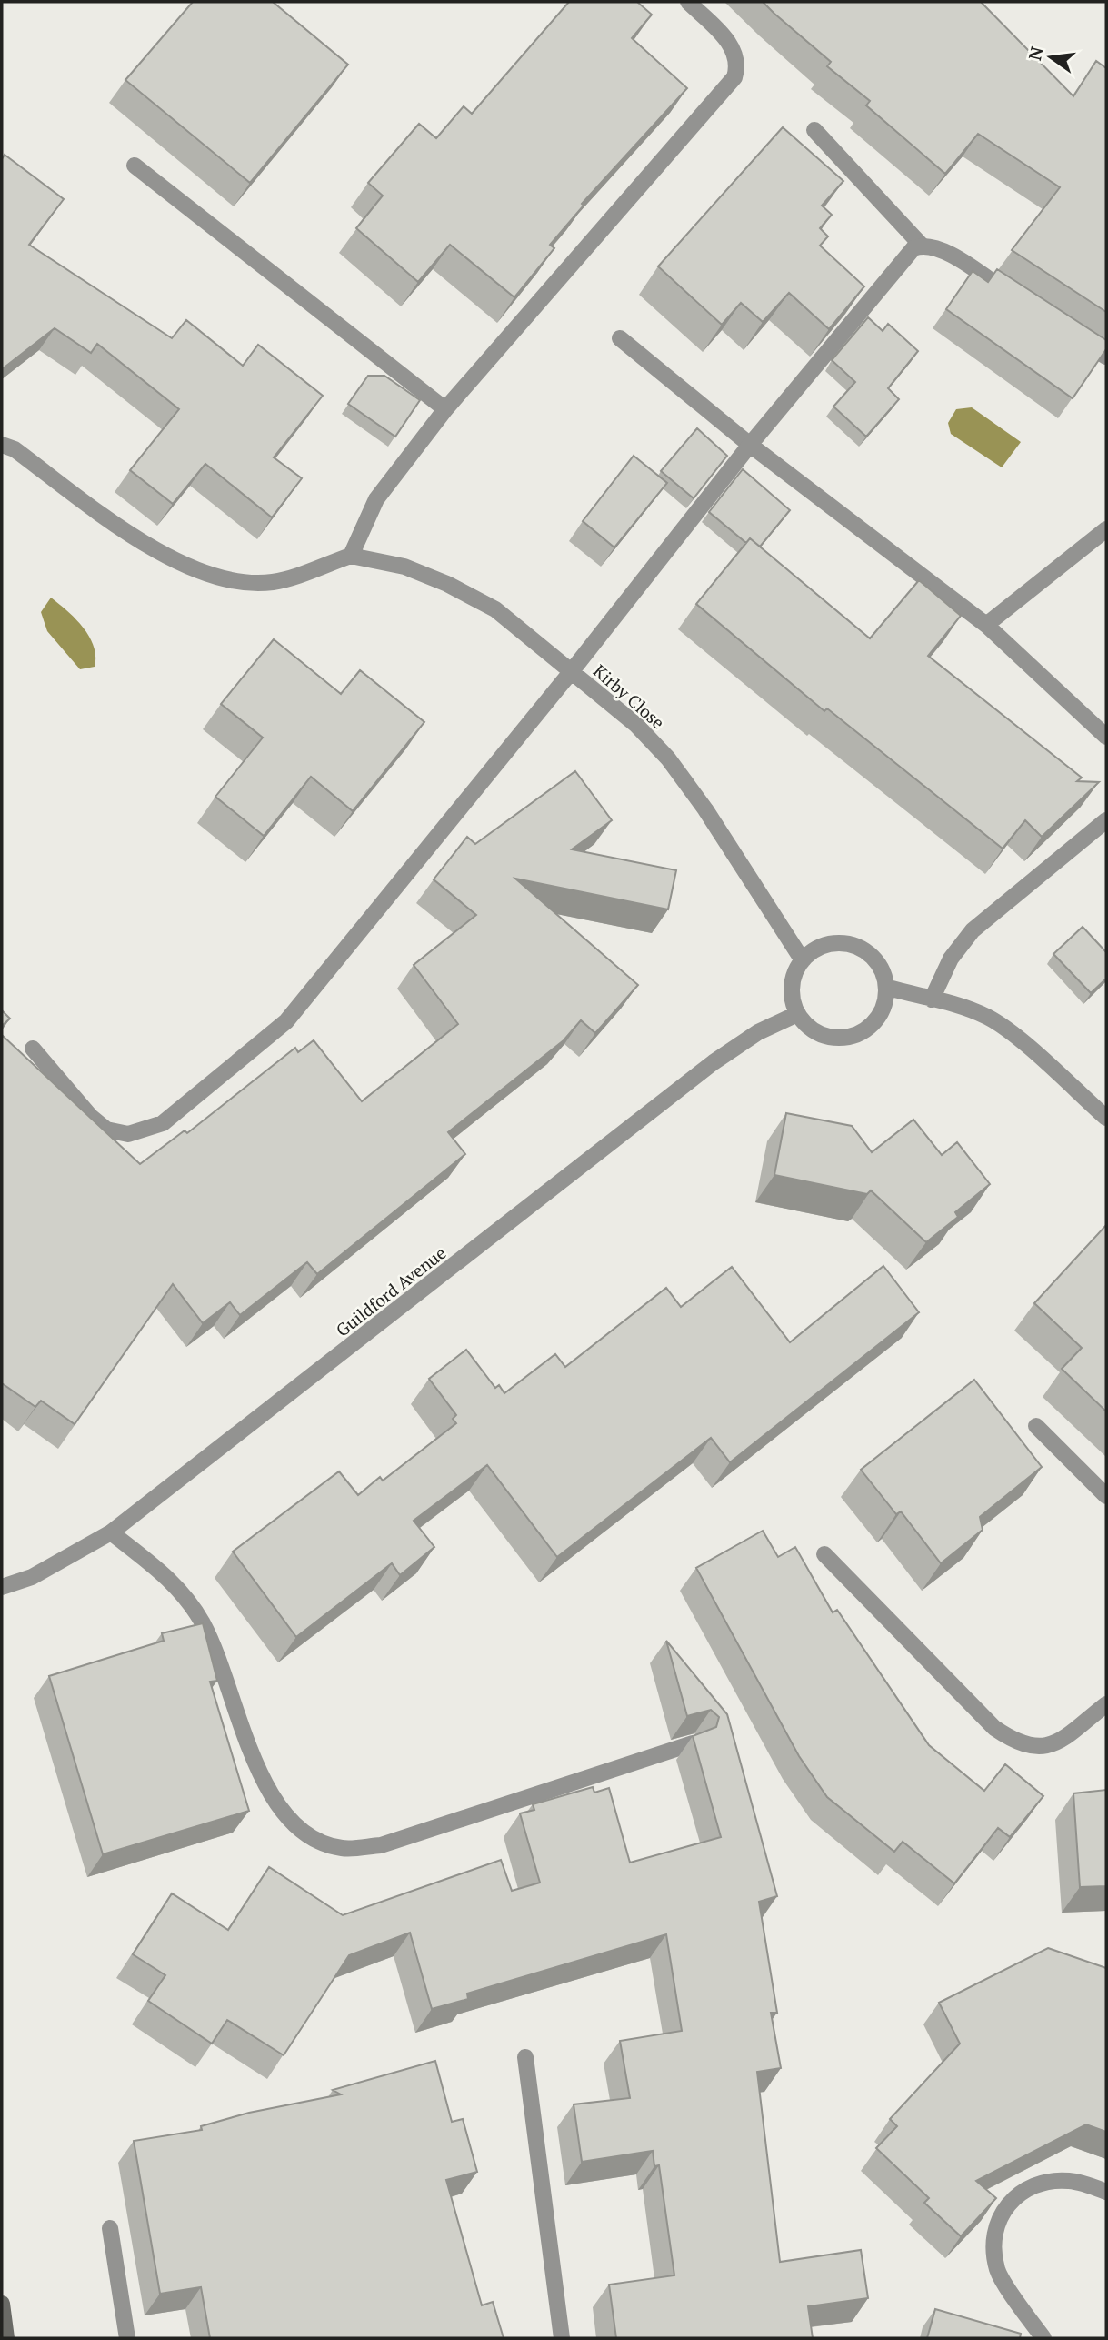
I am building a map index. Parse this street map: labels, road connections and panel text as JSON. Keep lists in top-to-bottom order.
{
  "streets": {
    "street": ["Kirby Close", "Guildford Avenue"]
  },
  "crossings": [
    ["Kirby Close", "Guildford Avenue"]
  ],
  "north": "left"
}
